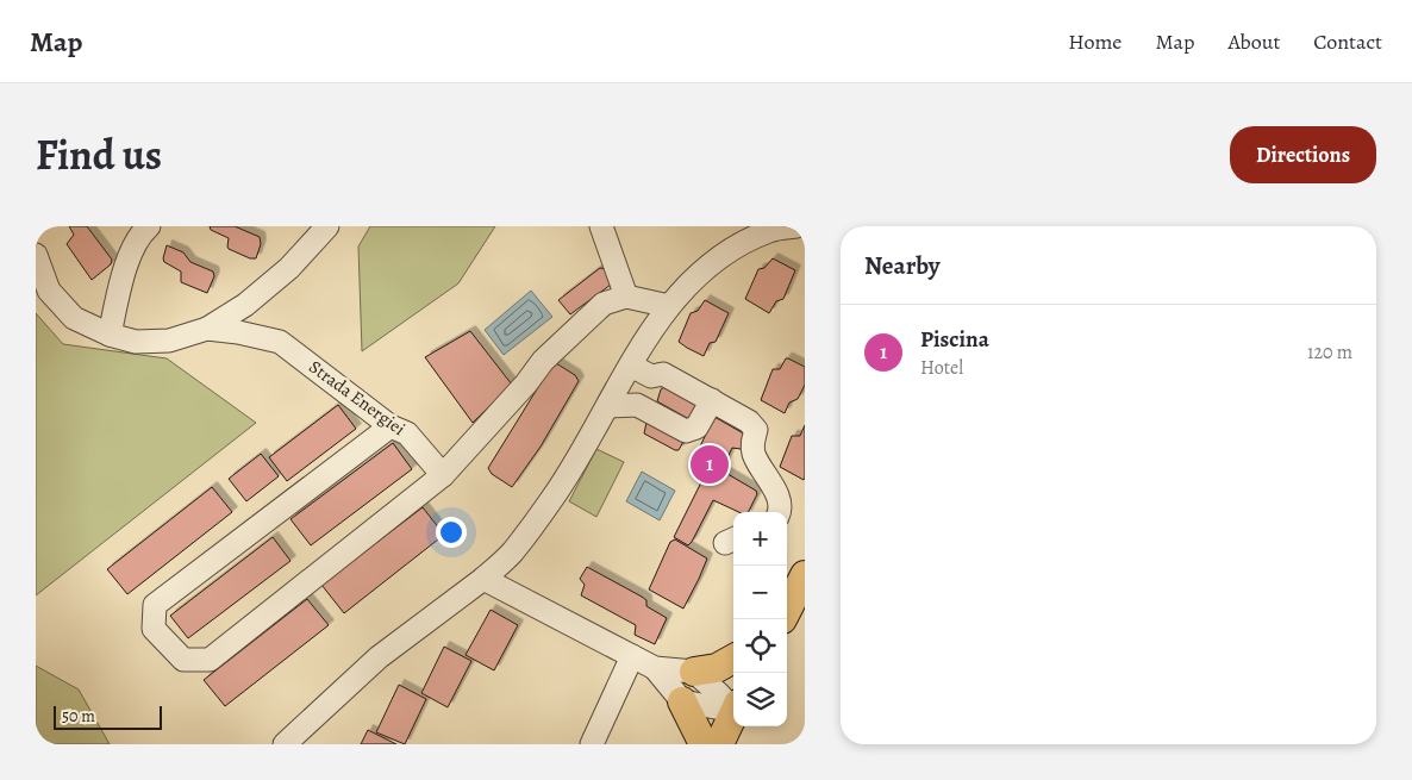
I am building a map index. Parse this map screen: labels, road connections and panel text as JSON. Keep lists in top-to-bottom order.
{
  "streets": {
    "street": ["Strada Energiei"]
  },
  "scale_bar": "50 m",
  "page": {
    "header": "Map",
    "nav": [
      "Home",
      "Map",
      "About",
      "Contact"
    ],
    "title": "Find us",
    "buttons": "Directions",
    "heading": "Nearby",
    "list": [
      {
        "mark": "1",
        "name": "Piscina",
        "note": "Hotel",
        "value": "120 m"
      }
    ],
    "pins": "1",
    "map_buttons": ["+", "−"],
    "scale": "50 m"
  }
}
